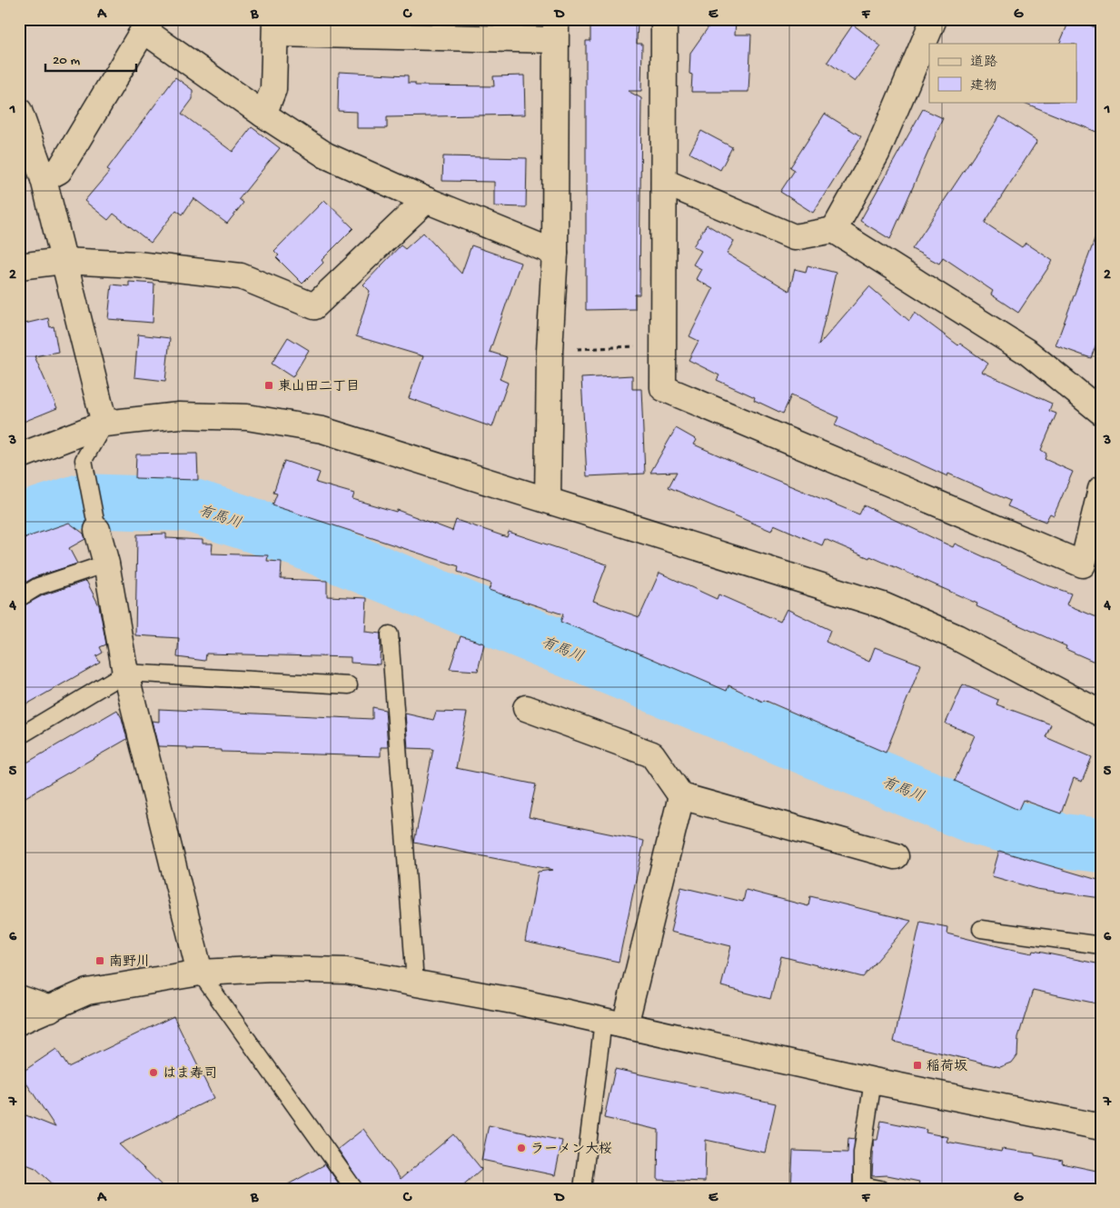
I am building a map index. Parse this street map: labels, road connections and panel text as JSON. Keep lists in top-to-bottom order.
{
  "water": ["有馬川"],
  "places": {
    "transit": ["東山田二丁目", "南野川", "稲荷坂"],
    "other": ["はま寿司", "ラーメン大桜"]
  },
  "legend": ["道路", "建物"],
  "scale_bar": "20 m",
  "grid": {
    "columns": [
      "A",
      "B",
      "C",
      "D",
      "E",
      "F",
      "G"
    ],
    "rows": [
      "1",
      "2",
      "3",
      "4",
      "5",
      "6",
      "7"
    ]
  }
}
